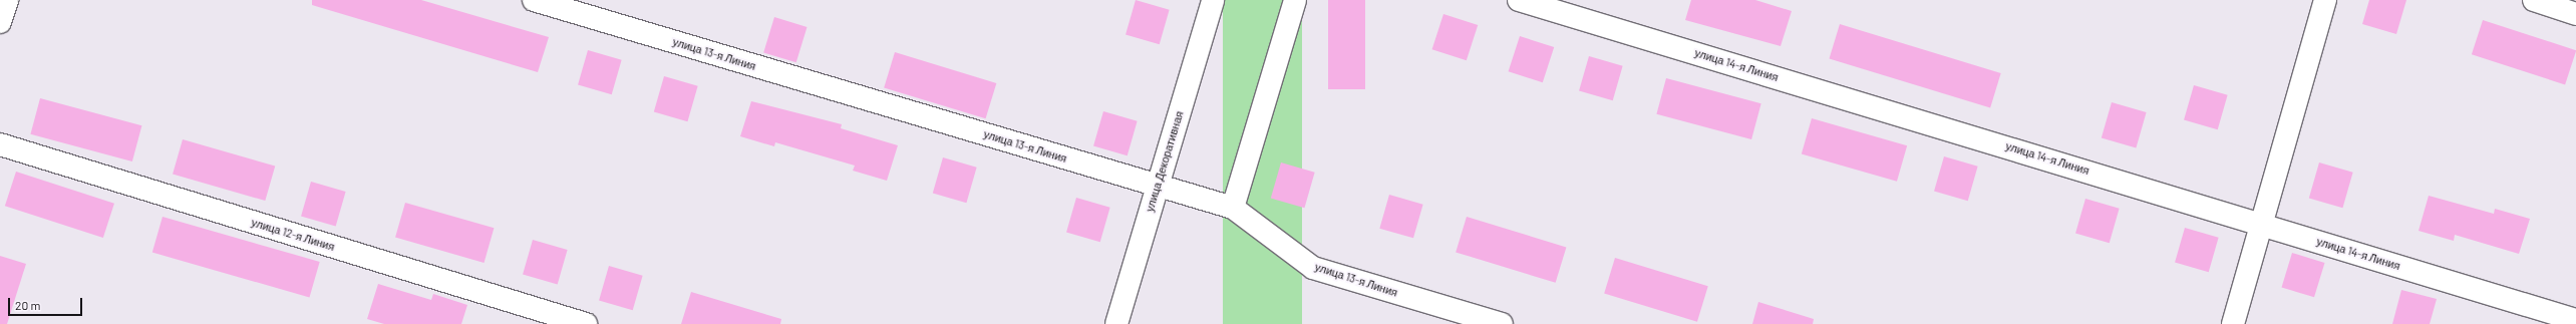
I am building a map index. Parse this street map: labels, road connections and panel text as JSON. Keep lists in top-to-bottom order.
{
  "streets": {
    "street": [
      "улица 13-я Линия",
      "улица 14-я Линия",
      "улица Декоративная",
      "улица 12-я Линия"
    ]
  },
  "crossings": [
    ["улица 13-я Линия", "улица Декоративная"]
  ],
  "scale_bar": "20 m"
}
